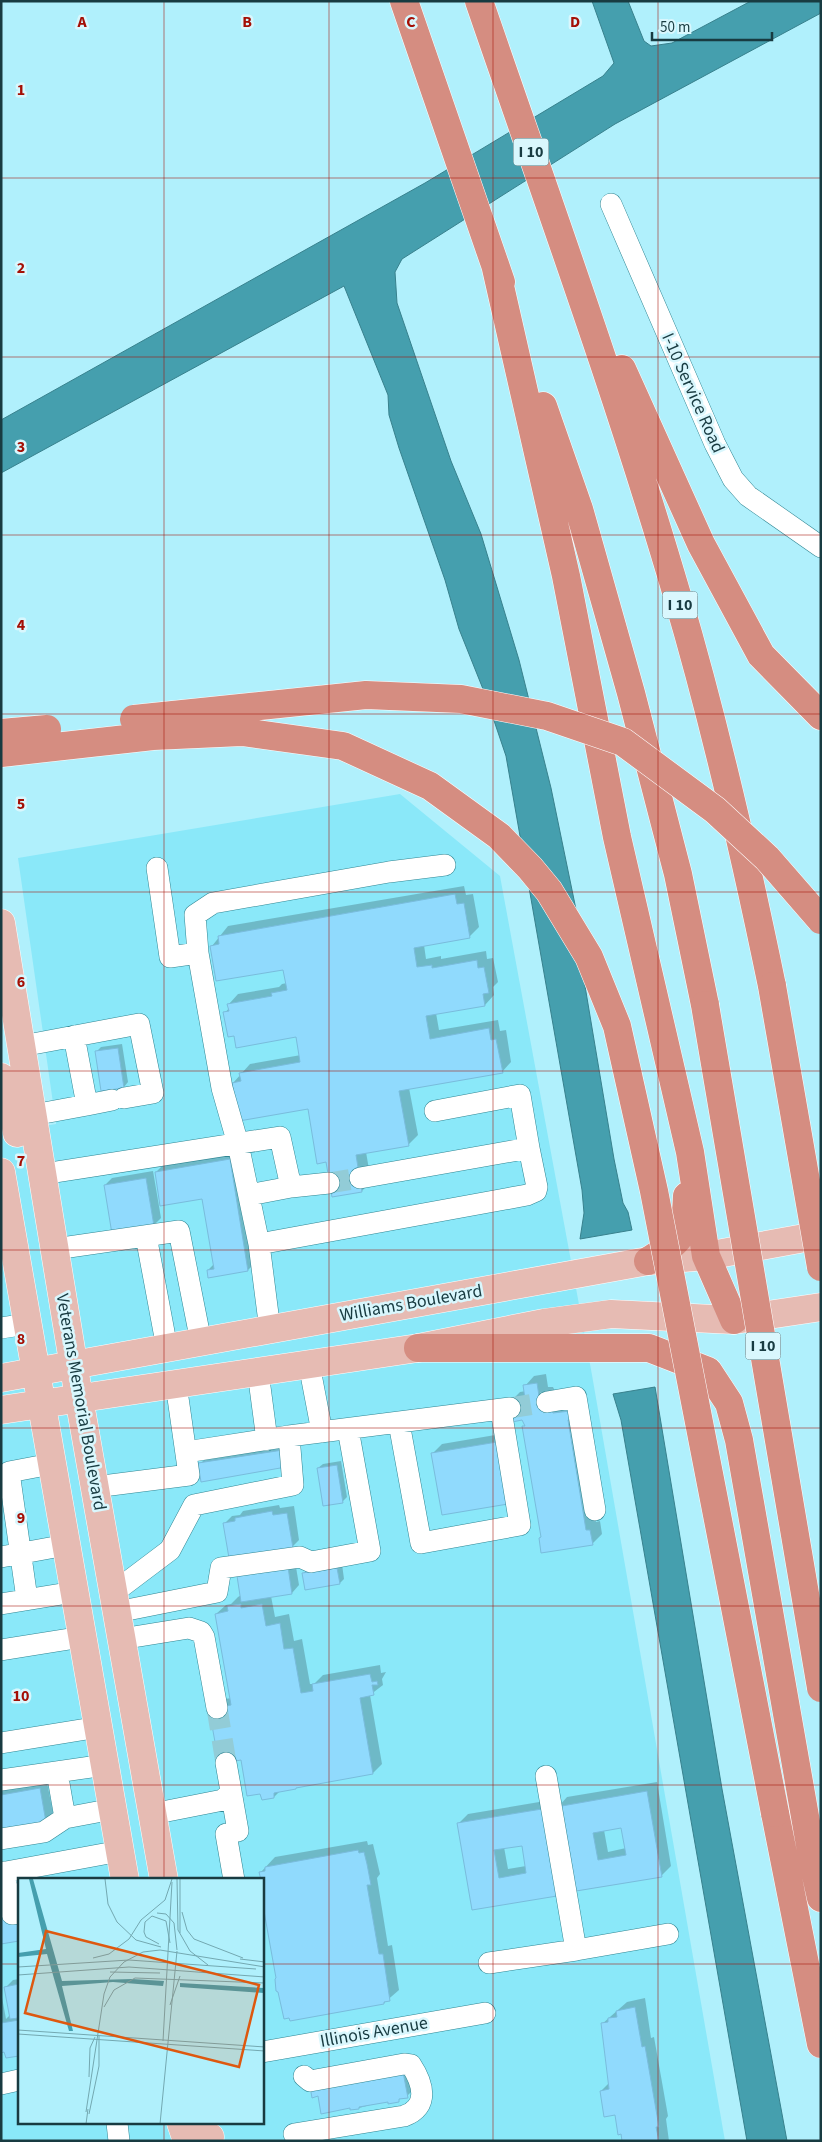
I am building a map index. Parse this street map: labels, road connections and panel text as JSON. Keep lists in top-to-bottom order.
{
  "streets": {
    "highway": ["I 10"],
    "main road": ["Williams Boulevard", "Veterans Memorial Boulevard"],
    "street": ["I-10 Service Road", "Illinois Avenue"]
  },
  "crossings": [
    ["Williams Boulevard", "Veterans Memorial Boulevard"]
  ],
  "scale_bar": "50 m",
  "grid": {
    "columns": [
      "A",
      "B",
      "C",
      "D"
    ],
    "rows": [
      "1",
      "2",
      "3",
      "4",
      "5",
      "6",
      "7",
      "8",
      "9",
      "10"
    ]
  }
}
